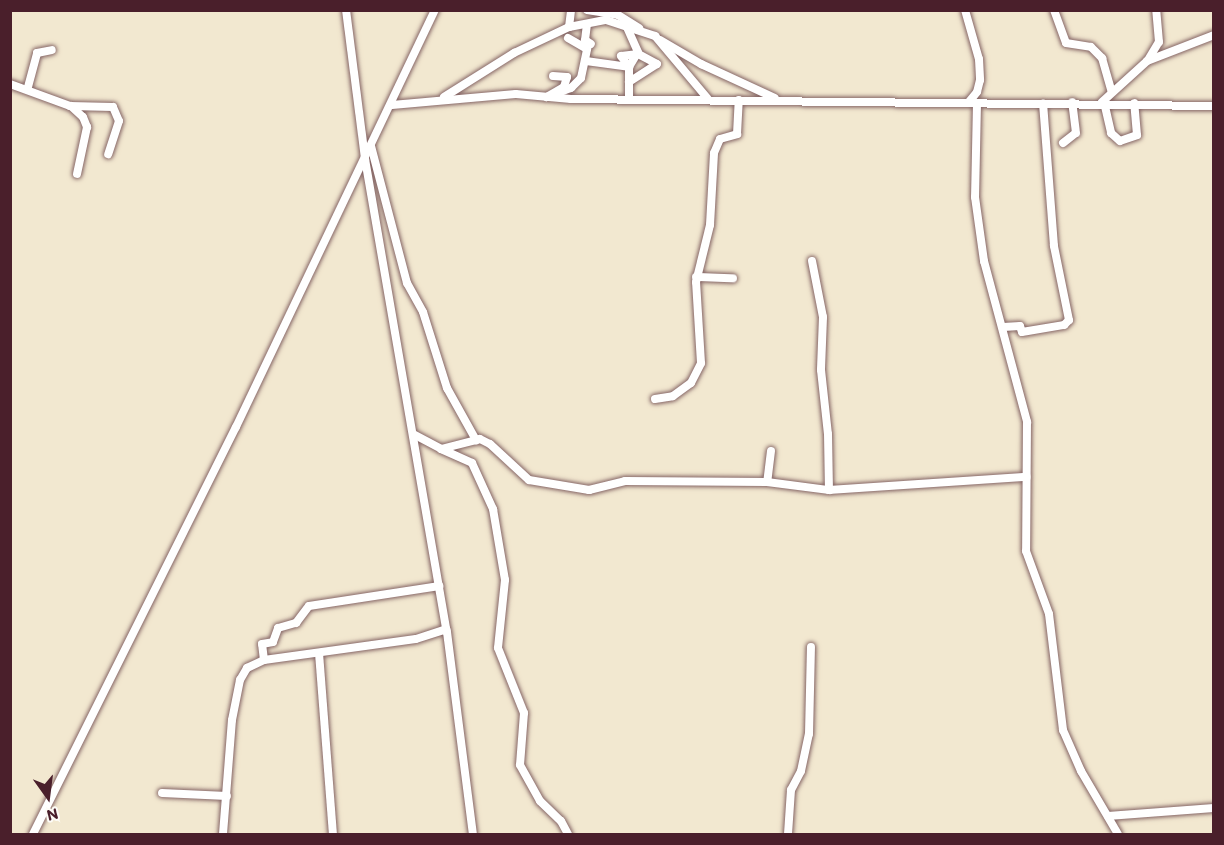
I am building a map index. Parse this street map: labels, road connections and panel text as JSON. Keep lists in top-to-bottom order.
{
  "north": "bottom"
}
